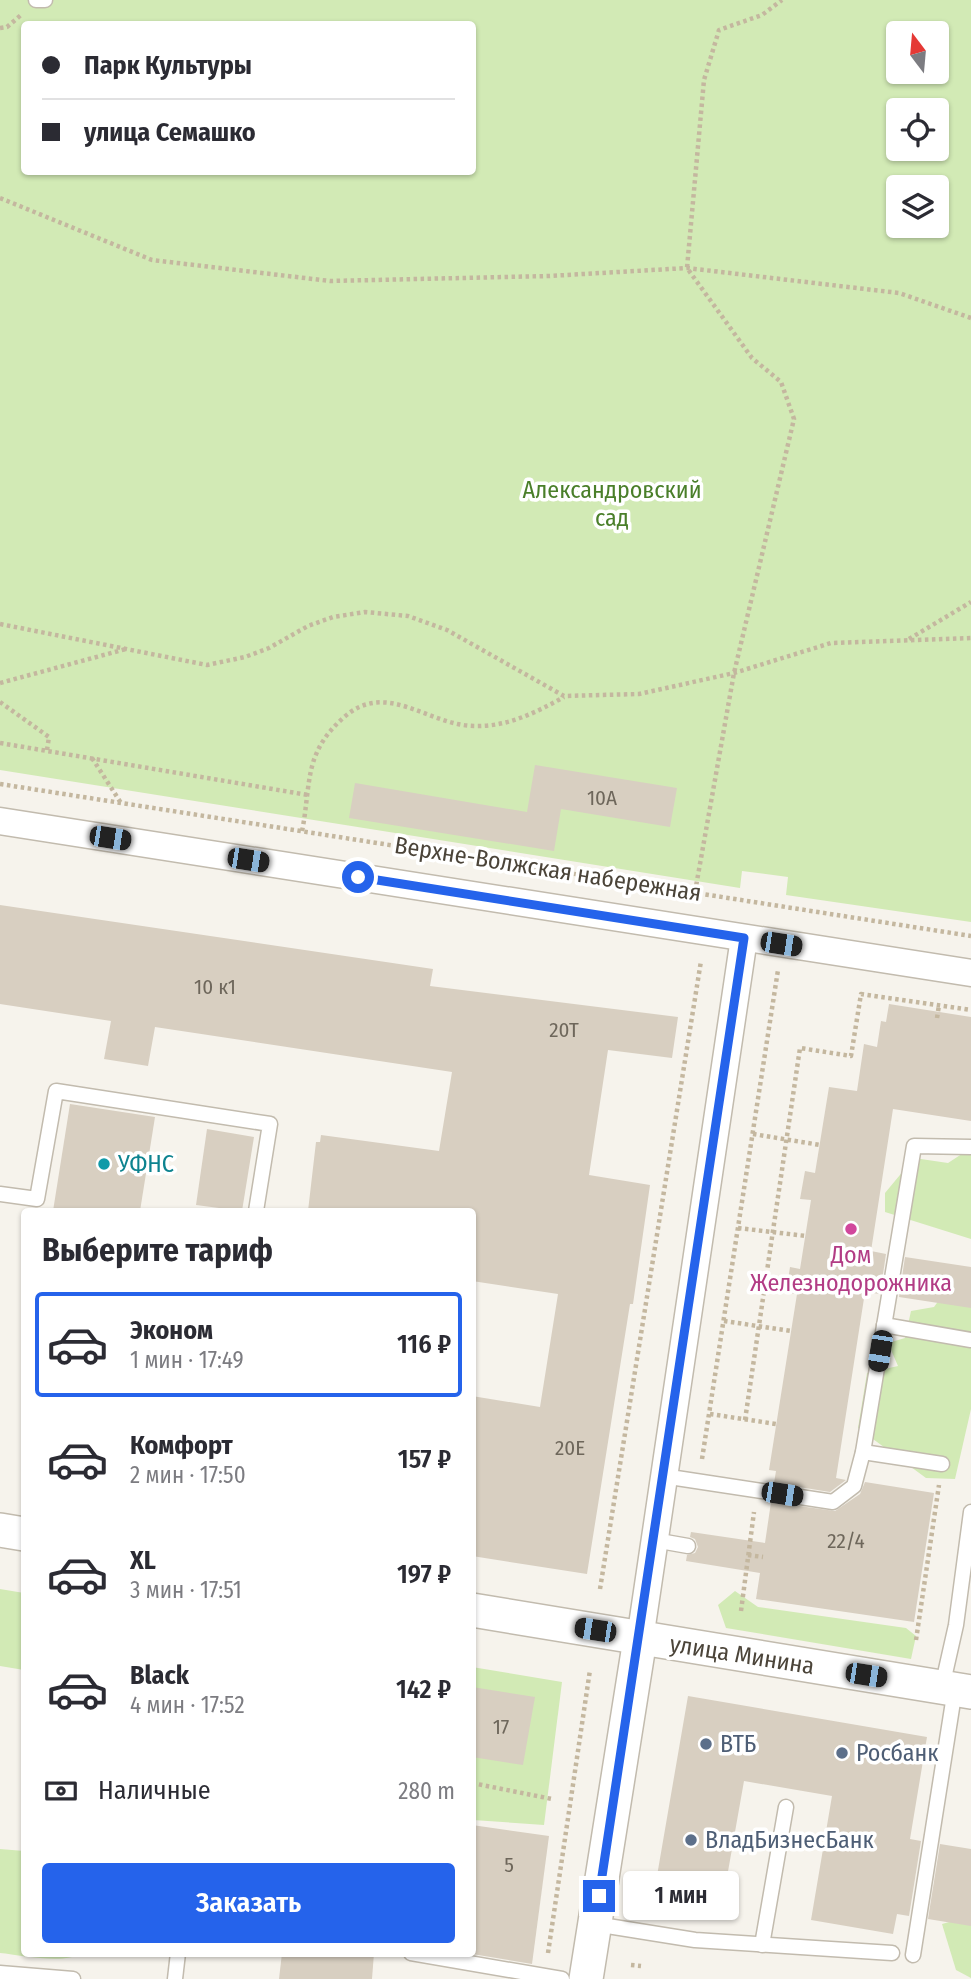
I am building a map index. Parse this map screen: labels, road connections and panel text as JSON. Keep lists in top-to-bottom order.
{
  "streets": {
    "street": ["Верхне-Волжская набережная", "улица Минина"]
  },
  "parks": ["Александровский сад"],
  "places": [
    "УФНС",
    "Дом Железнодорожника",
    "ВТБ",
    "Росбанк",
    "ВладБизнесБанк"
  ],
  "house_numbers": [
    "10А",
    "10 к1",
    "20Т",
    "20Е",
    "22/4",
    "17",
    "5"
  ],
  "north": "top",
  "page": {
    "banner": ["Парк Культуры", "улица Семашко"],
    "heading": "Выберите тариф",
    "list": [
      {
        "name": "Эконом",
        "note": "1 мин · 17:49",
        "value": "116 ₽"
      },
      {
        "name": "Комфорт",
        "note": "2 мин · 17:50",
        "value": "157 ₽"
      },
      {
        "name": "XL",
        "note": "3 мин · 17:51",
        "value": "197 ₽"
      },
      {
        "name": "Black",
        "note": "4 мин · 17:52",
        "value": "142 ₽"
      }
    ],
    "pay": ["Наличные", "280 m"],
    "buttons": "Заказать",
    "bubble": "1 мин"
  }
}
